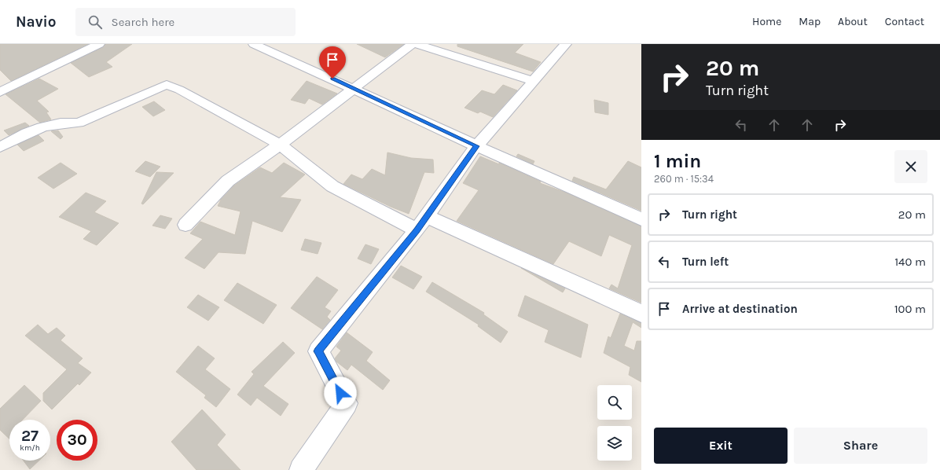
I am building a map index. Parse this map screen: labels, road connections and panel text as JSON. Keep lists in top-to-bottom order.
{
  "page": {
    "header": "Navio",
    "search": "Search here",
    "nav": [
      "Home",
      "Map",
      "About",
      "Contact"
    ],
    "turn": ["20 m", "Turn right"],
    "heading": ["1 min", "260 m · 15:34"],
    "list": [
      {
        "name": "Turn right",
        "value": "20 m"
      },
      {
        "name": "Turn left",
        "value": "140 m"
      },
      {
        "name": "Arrive at destination",
        "value": "100 m"
      }
    ],
    "speed": "27 km/h",
    "limit": "30",
    "buttons": ["Exit", "Share"]
  }
}
